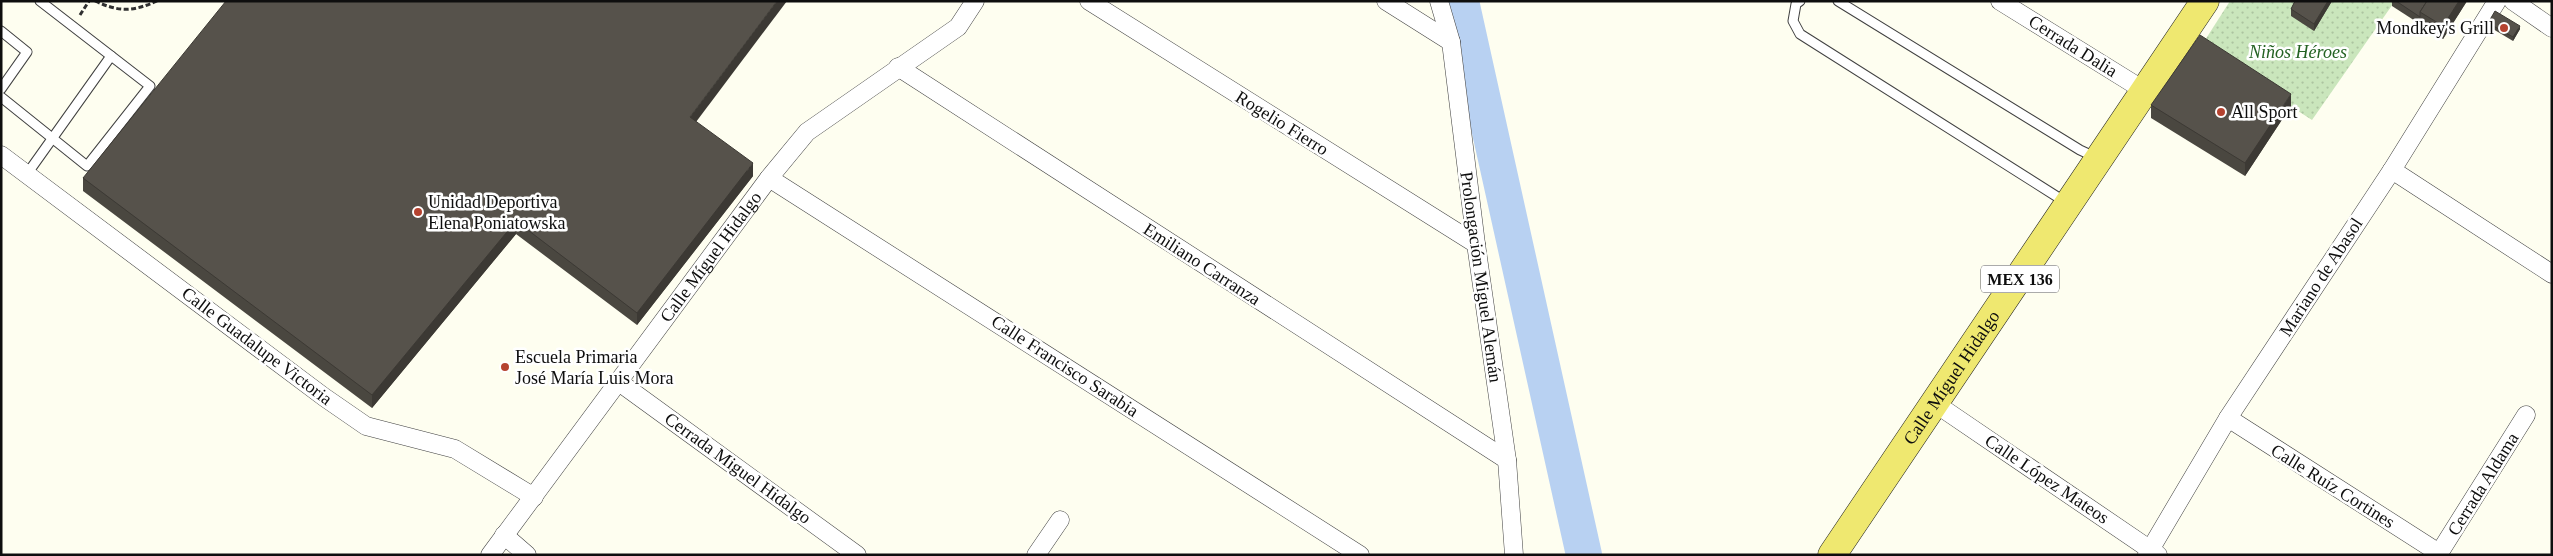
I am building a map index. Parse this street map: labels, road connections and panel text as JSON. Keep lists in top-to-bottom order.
{
  "streets": {
    "main road": ["Calle Míguel Hidalgo", "MEX 136"],
    "street": [
      "Cerrada Dalia",
      "Rogelio Fierro",
      "Emiliano Carranza",
      "Prolongación Miguel Alemán",
      "Mariano de Abasol",
      "Calle Guadalupe Victoria",
      "Calle Francisco Sarabia",
      "Cerrada Miguel Hidalgo",
      "Calle López Mateos",
      "Cerrada Aldama",
      "Calle Ruíz Cortines"
    ]
  },
  "crossings": [
    ["Cerrada Dalia", "Calle Míguel Hidalgo"],
    ["Rogelio Fierro", "Prolongación Miguel Alemán"],
    ["Calle Míguel Hidalgo", "Emiliano Carranza"],
    ["Calle Míguel Hidalgo", "Calle Guadalupe Victoria"],
    ["Calle Míguel Hidalgo", "Calle Francisco Sarabia"],
    ["Calle Míguel Hidalgo", "Cerrada Miguel Hidalgo"],
    ["Calle Míguel Hidalgo", "Calle López Mateos"],
    ["Emiliano Carranza", "Prolongación Miguel Alemán"],
    ["Mariano de Abasol", "Calle López Mateos"],
    ["Mariano de Abasol", "Calle Ruíz Cortines"],
    ["Cerrada Aldama", "Calle Ruíz Cortines"]
  ],
  "parks": ["Niños Héroes"],
  "places": [
    "Mondkey's Grill",
    "All Sport",
    "Unidad Deportiva Elena Poniatowska",
    "Escuela Primaria José María Luis Mora"
  ]
}
